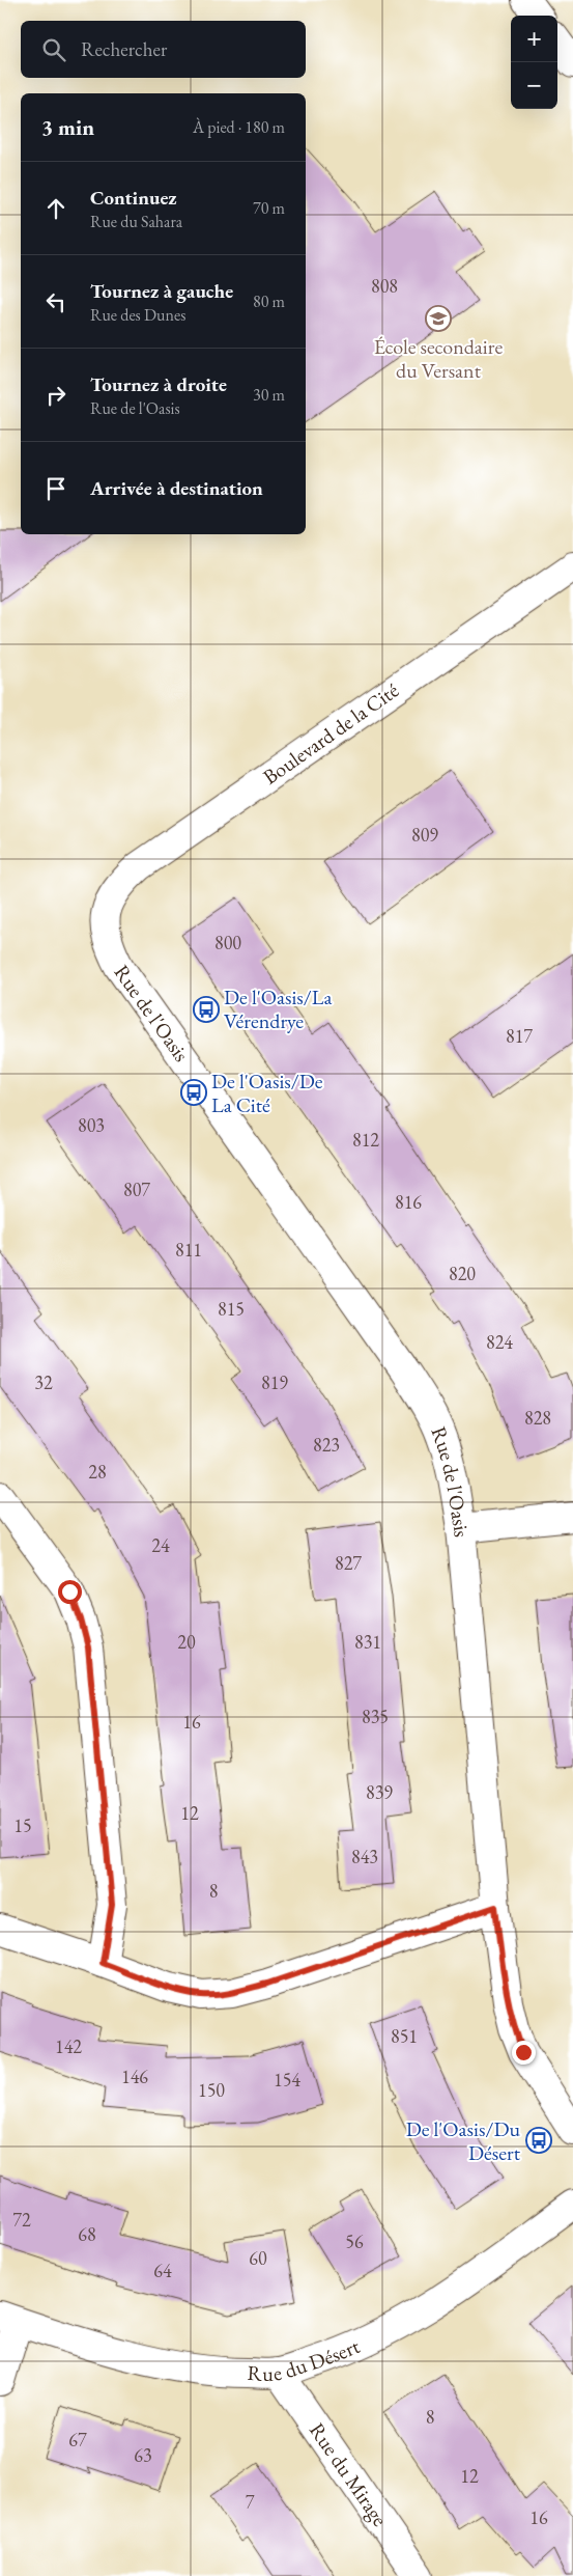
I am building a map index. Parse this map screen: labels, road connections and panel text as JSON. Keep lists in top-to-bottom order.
{
  "streets": {
    "street": [
      "Boulevard de la Cité",
      "Rue de l'Oasis",
      "Rue du Désert",
      "Rue du Mirage"
    ]
  },
  "crossings": [
    ["Boulevard de la Cité", "Rue de l'Oasis"],
    ["Rue du Désert", "Rue du Mirage"]
  ],
  "places": {
    "school or university": ["École secondaire du Versant"],
    "bus stop": ["De l'Oasis/La Vérendrye", "De l'Oasis/De La Cité", "De l'Oasis/Du Désert"]
  },
  "house_numbers": [
    "808",
    "809",
    "800",
    "817",
    "803",
    "812",
    "807",
    "816",
    "811",
    "820",
    "815",
    "824",
    "32",
    "819",
    "828",
    "823",
    "28",
    "24",
    "827",
    "20",
    "831",
    "835",
    "16",
    "839",
    "12",
    "15",
    "843",
    "8",
    "851",
    "142",
    "146",
    "154",
    "150",
    "72",
    "68",
    "56",
    "60",
    "64",
    "8",
    "67",
    "63",
    "12",
    "7",
    "16"
  ],
  "page": {
    "map_buttons": ["+", "−"],
    "search": "Rechercher",
    "heading": ["3 min", "À pied · 180 m"],
    "list": [
      ["Continuez", "Rue du Sahara", "70 m"],
      ["Tournez à gauche", "Rue des Dunes", "80 m"],
      ["Tournez à droite", "Rue de l'Oasis", "30 m"],
      "Arrivée à destination"
    ]
  }
}
